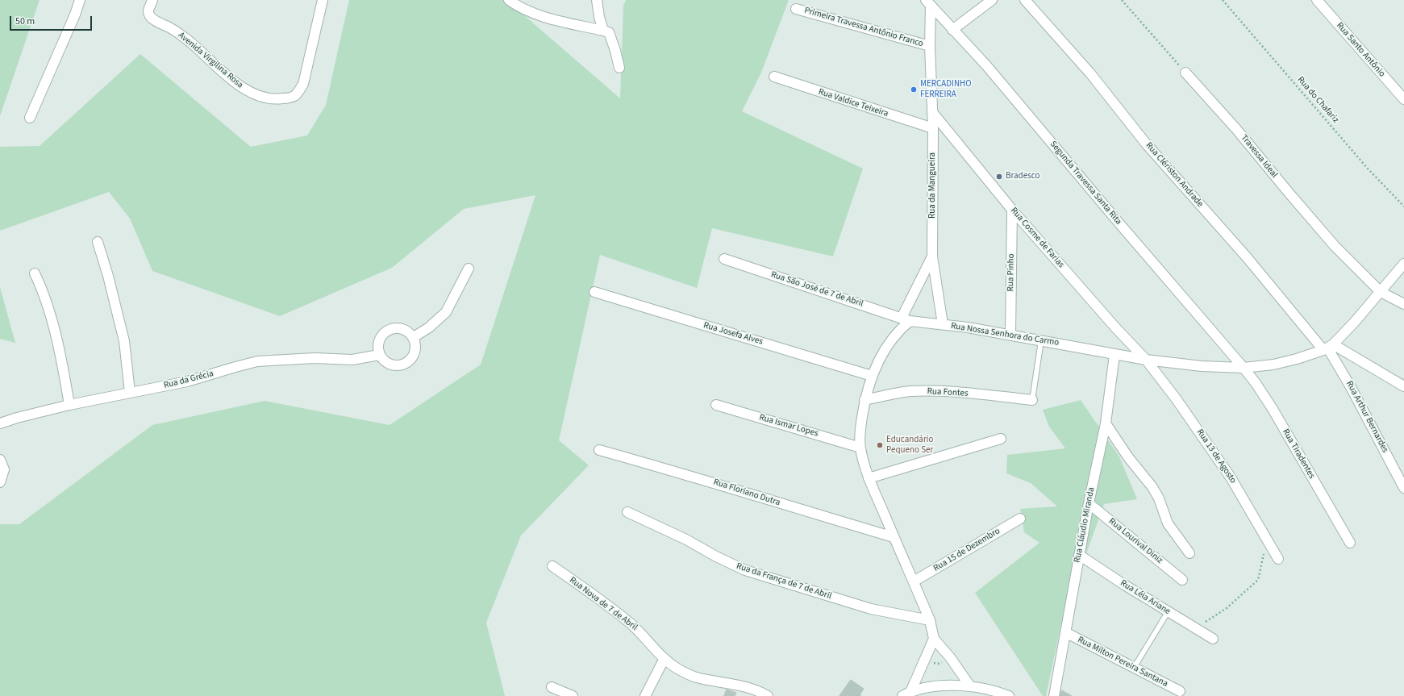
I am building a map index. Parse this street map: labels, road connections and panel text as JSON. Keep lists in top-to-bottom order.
{
  "streets": {
    "street": [
      "Primeira Travessa Antônio Franco",
      "Rua Santo Antônio",
      "Avenida Virgilina Rosa",
      "Rua Valdice Teixeira",
      "Travessa Ideal",
      "Rua Clériston Andrade",
      "Segunda Travessa Santa Rita",
      "Rua da Mangueira",
      "Rua Cosme de Farias",
      "Rua Pinho",
      "Rua São José de 7 de Abril",
      "Rua Josefa Alves",
      "Rua Nossa Senhora do Carmo",
      "Rua da Grécia",
      "Rua Fontes",
      "Rua Arthur Bernardes",
      "Rua Ismar Lopes",
      "Rua Tiradentes",
      "Rua 13 de Agosto",
      "Rua Floriano Dutra",
      "Rua Cláudio Miranda",
      "Rua Lourival Diniz",
      "Rua 15 de Dezembro",
      "Rua da França de 7 de Abril",
      "Rua Léia Ariane",
      "Rua Nova de 7 de Abril",
      "Rua Milton Pereira Santana"
    ],
    "path": ["Rua do Chafariz"]
  },
  "crossings": [
    ["Primeira Travessa Antônio Franco", "Segunda Travessa Santa Rita"],
    ["Primeira Travessa Antônio Franco", "Rua da Mangueira"],
    ["Rua Valdice Teixeira", "Rua da Mangueira"],
    ["Travessa Ideal", "Rua Nossa Senhora do Carmo"],
    ["Rua Clériston Andrade", "Rua Nossa Senhora do Carmo"],
    ["Rua Clériston Andrade", "Rua Arthur Bernardes"],
    ["Segunda Travessa Santa Rita", "Rua Nossa Senhora do Carmo"],
    ["Segunda Travessa Santa Rita", "Rua Tiradentes"],
    ["Rua da Mangueira", "Rua Cosme de Farias"],
    ["Rua da Mangueira", "Rua Nossa Senhora do Carmo"],
    ["Rua Cosme de Farias", "Rua Pinho"],
    ["Rua Cosme de Farias", "Rua Nossa Senhora do Carmo"],
    ["Rua Cosme de Farias", "Rua 13 de Agosto"],
    ["Rua Pinho", "Rua Nossa Senhora do Carmo"],
    ["Rua São José de 7 de Abril", "Rua Nossa Senhora do Carmo"],
    ["Rua Nossa Senhora do Carmo", "Rua Arthur Bernardes"],
    ["Rua Nossa Senhora do Carmo", "Rua Tiradentes"],
    ["Rua Nossa Senhora do Carmo", "Rua 13 de Agosto"],
    ["Rua Nossa Senhora do Carmo", "Rua Cláudio Miranda"],
    ["Rua Cláudio Miranda", "Rua Lourival Diniz"],
    ["Rua Cláudio Miranda", "Rua Léia Ariane"],
    ["Rua Cláudio Miranda", "Rua Milton Pereira Santana"]
  ],
  "places": ["MERCADINHO FERREIRA", "Bradesco", "Educandário Pequeno Ser"],
  "scale_bar": "50 m"
}
